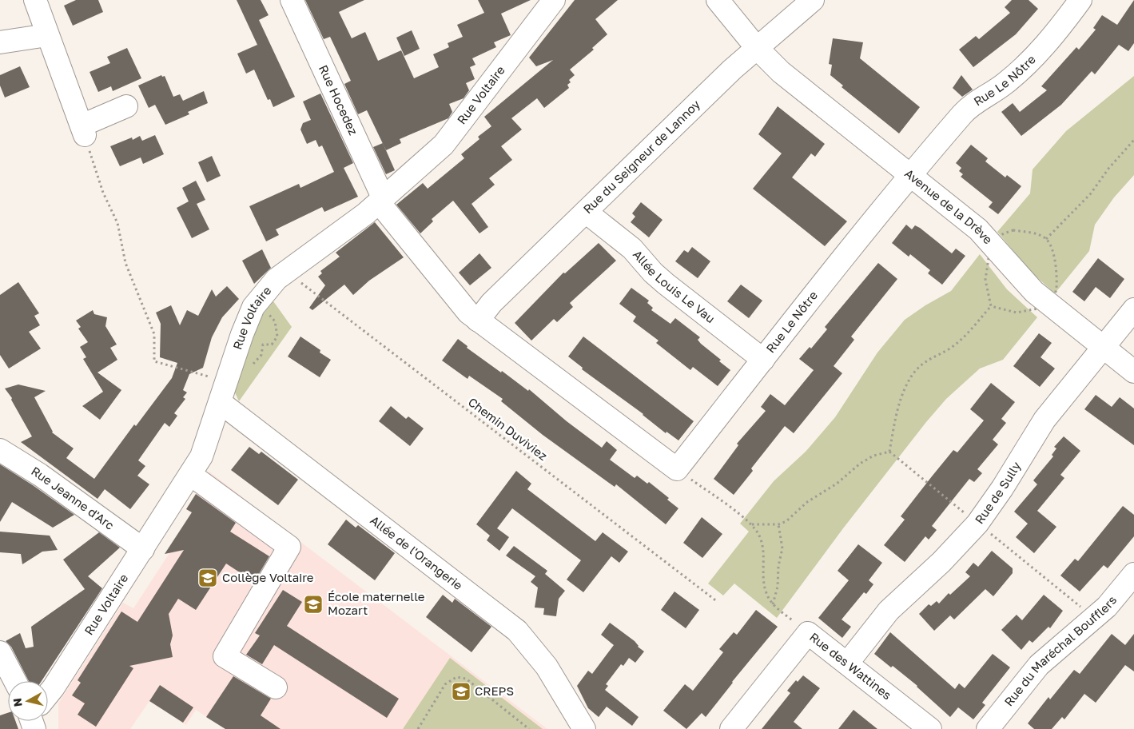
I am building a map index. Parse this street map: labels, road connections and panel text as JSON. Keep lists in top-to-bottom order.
{
  "streets": {
    "street": [
      "Rue Le Nôtre",
      "Rue Voltaire",
      "Rue Hocedez",
      "Rue du Seigneur de Lannoy",
      "Avenue de la Drève",
      "Allée Louis Le Vau",
      "Rue de Sully",
      "Rue Jeanne d'Arc",
      "Allée de l'Orangerie",
      "Rue du Maréchal Boufflers",
      "Rue des Wattines"
    ],
    "path": ["Chemin Duviviez"]
  },
  "crossings": [
    ["Rue Le Nôtre", "Avenue de la Drève"],
    ["Rue Le Nôtre", "Allée Louis Le Vau"],
    ["Rue Voltaire", "Rue Hocedez"],
    ["Rue Voltaire", "Chemin Duviviez"],
    ["Rue Voltaire", "Rue Jeanne d'Arc"],
    ["Rue Voltaire", "Allée de l'Orangerie"],
    ["Rue Hocedez", "Rue du Seigneur de Lannoy"],
    ["Rue du Seigneur de Lannoy", "Avenue de la Drève"],
    ["Rue du Seigneur de Lannoy", "Allée Louis Le Vau"],
    ["Avenue de la Drève", "Rue de Sully"],
    ["Rue de Sully", "Rue des Wattines"]
  ],
  "places": {
    "school or university": ["Collège Voltaire", "École maternelle Mozart", "CREPS"]
  },
  "north": "left"
}
